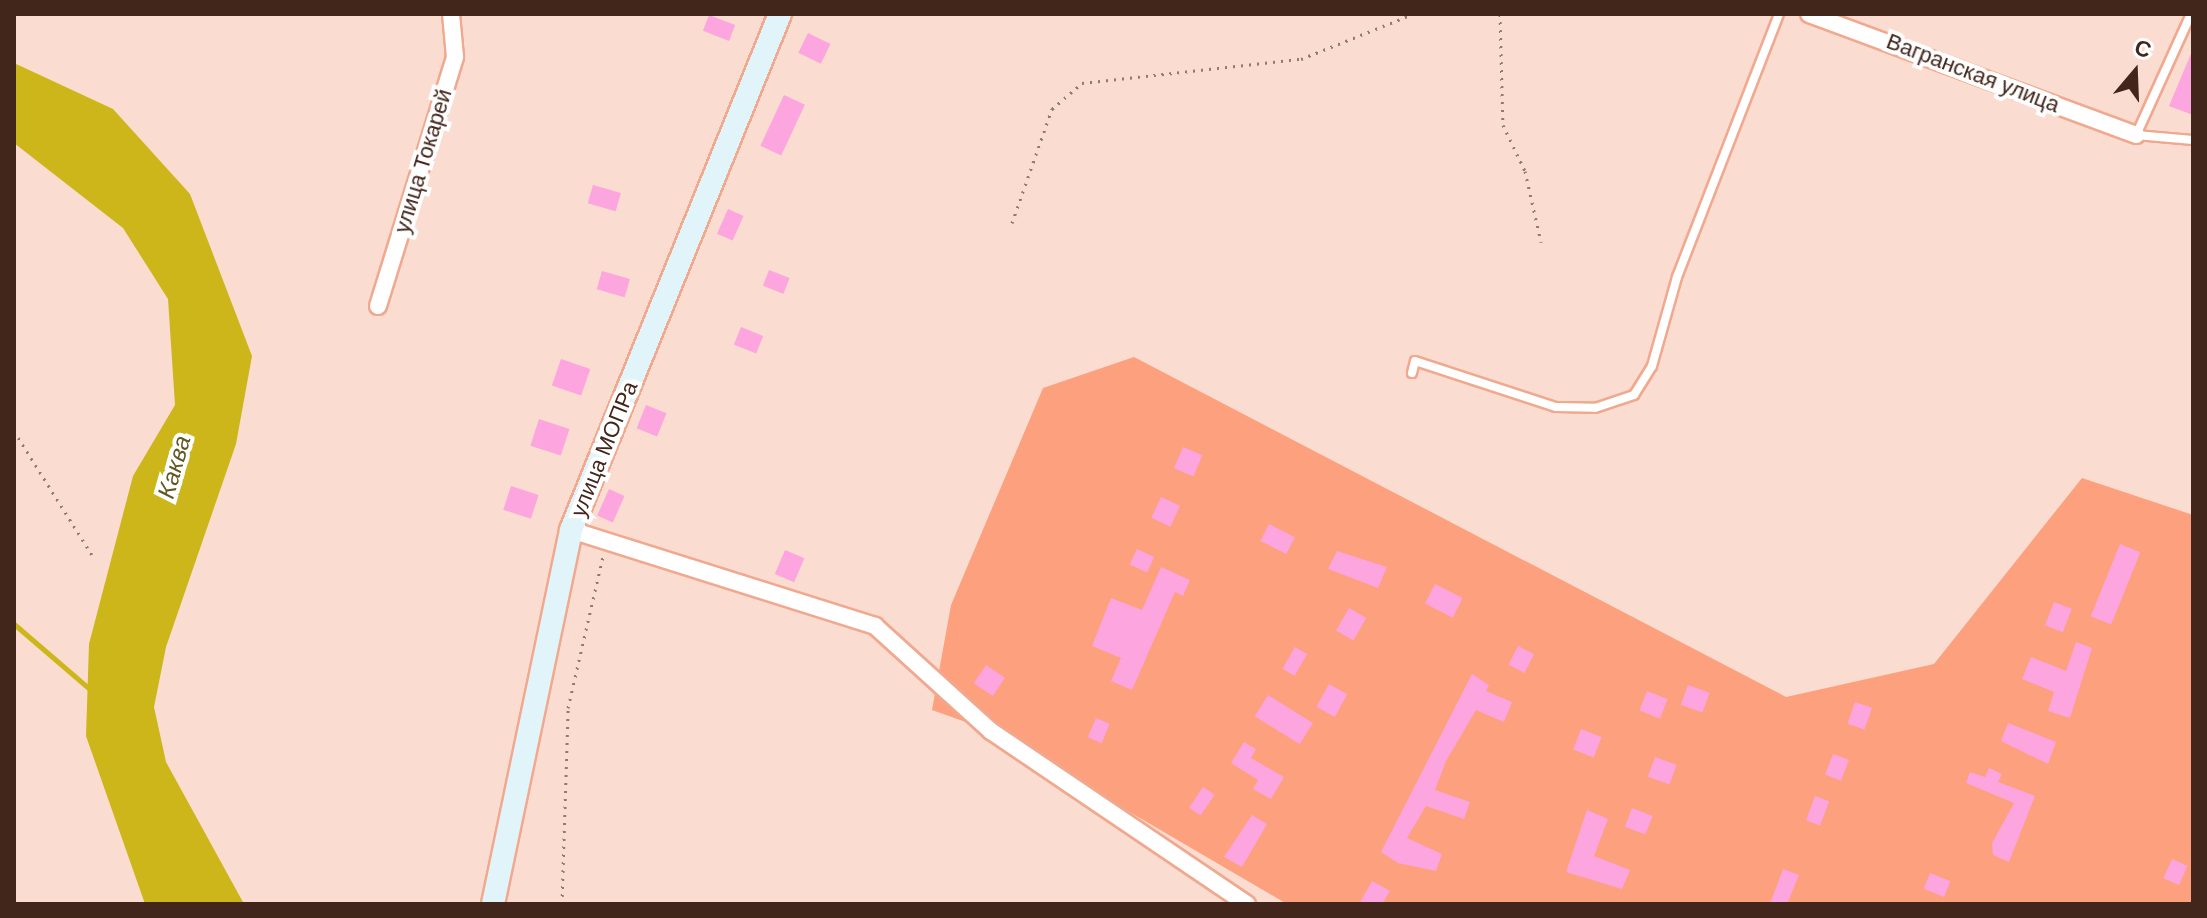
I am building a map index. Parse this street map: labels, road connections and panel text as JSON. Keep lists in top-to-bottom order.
{
  "streets": {
    "main road": ["улица МОПРа"],
    "street": ["Вагранская улица", "улица Токарей"]
  },
  "water": ["Каква"],
  "north": "top"
}
